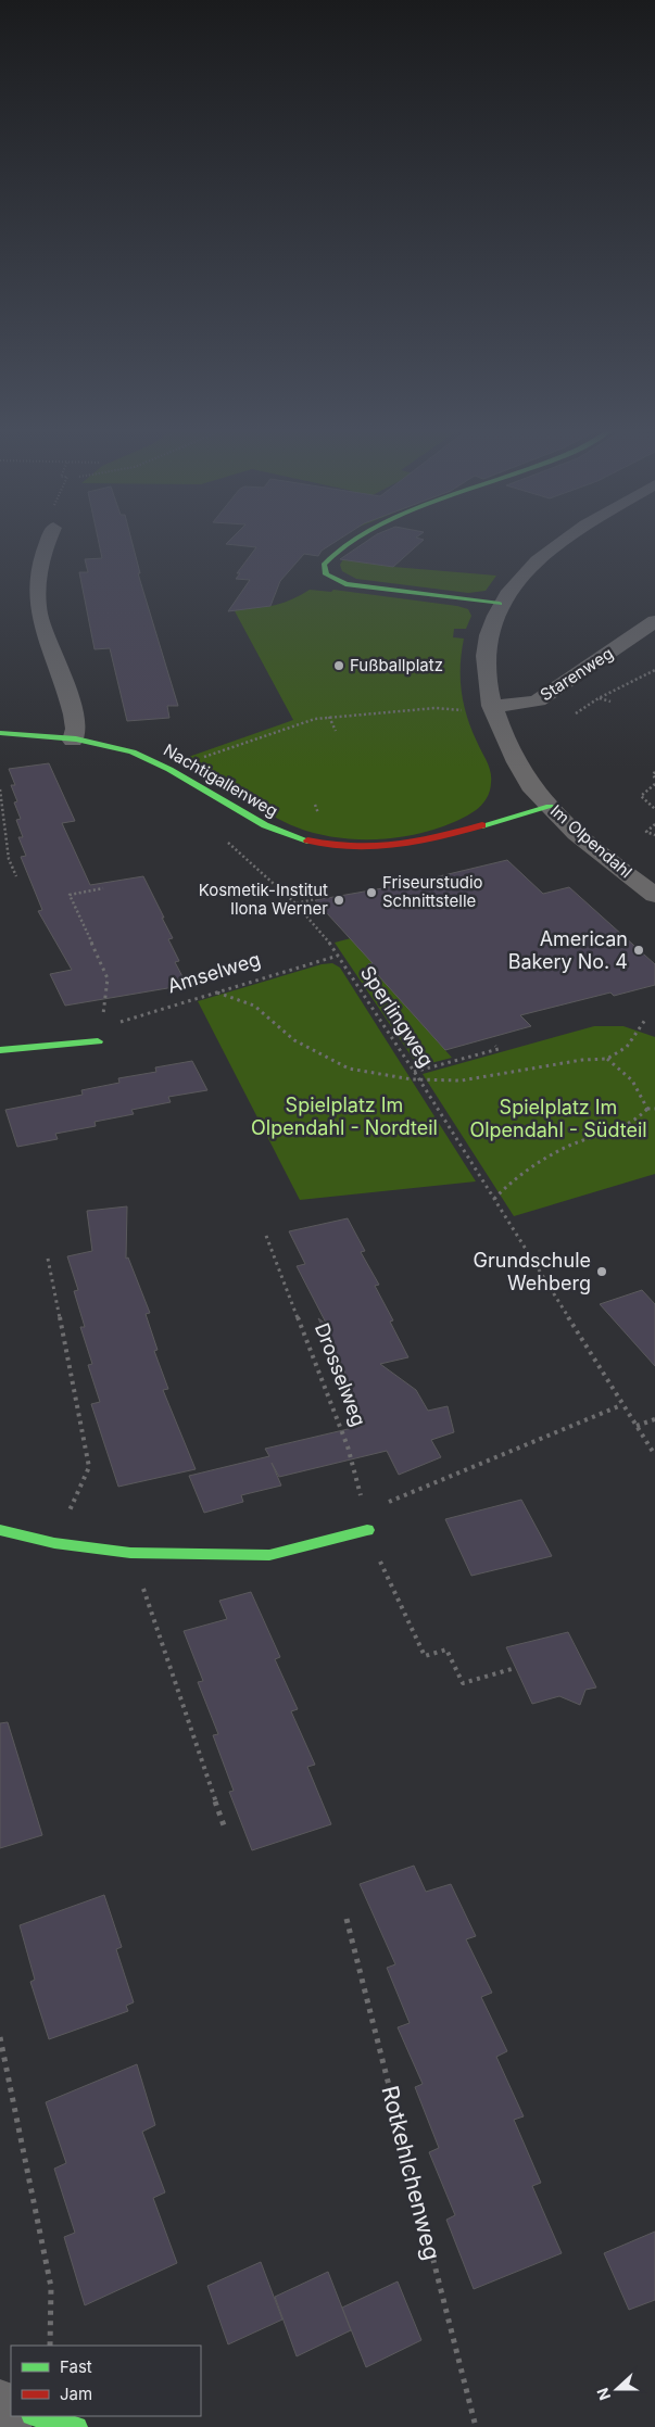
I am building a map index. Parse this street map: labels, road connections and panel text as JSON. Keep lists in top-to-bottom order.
{
  "streets": {
    "street": ["Starenweg", "Nachtigallenweg", "Im Olpendahl"],
    "path": [
      "Amselweg",
      "Sperlingweg",
      "Drosselweg",
      "Rotkehlchenweg"
    ]
  },
  "crossings": [
    ["Starenweg", "Im Olpendahl"],
    ["Nachtigallenweg", "Im Olpendahl"],
    ["Amselweg", "Sperlingweg"]
  ],
  "parks": ["Spielplatz Im Olpendahl - Nordteil", "Spielplatz Im Olpendahl - Südteil"],
  "places": [
    "Fußballplatz",
    "Friseurstudio Schnittstelle",
    "Kosmetik-Institut Ilona Werner",
    "American Bakery No. 4",
    "Grundschule Wehberg"
  ],
  "legend": ["Fast", "Jam"],
  "north": "left"
}
